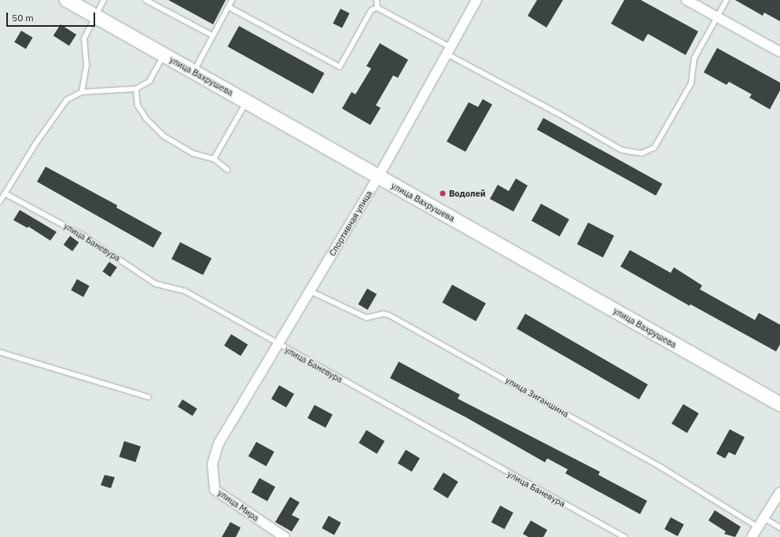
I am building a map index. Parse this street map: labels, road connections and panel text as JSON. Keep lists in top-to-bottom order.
{
  "streets": {
    "main road": ["улица Вахрушева"],
    "street": ["Спортивная улица", "улица Мира"],
    "lane": ["улица Баневура", "улица Зиганшина"]
  },
  "crossings": [
    ["улица Вахрушева", "Спортивная улица"],
    ["Спортивная улица", "улица Баневура"],
    ["Спортивная улица", "улица Зиганшина"],
    ["Спортивная улица", "улица Мира"]
  ],
  "places": ["Водолей"],
  "scale_bar": "50 m"
}
